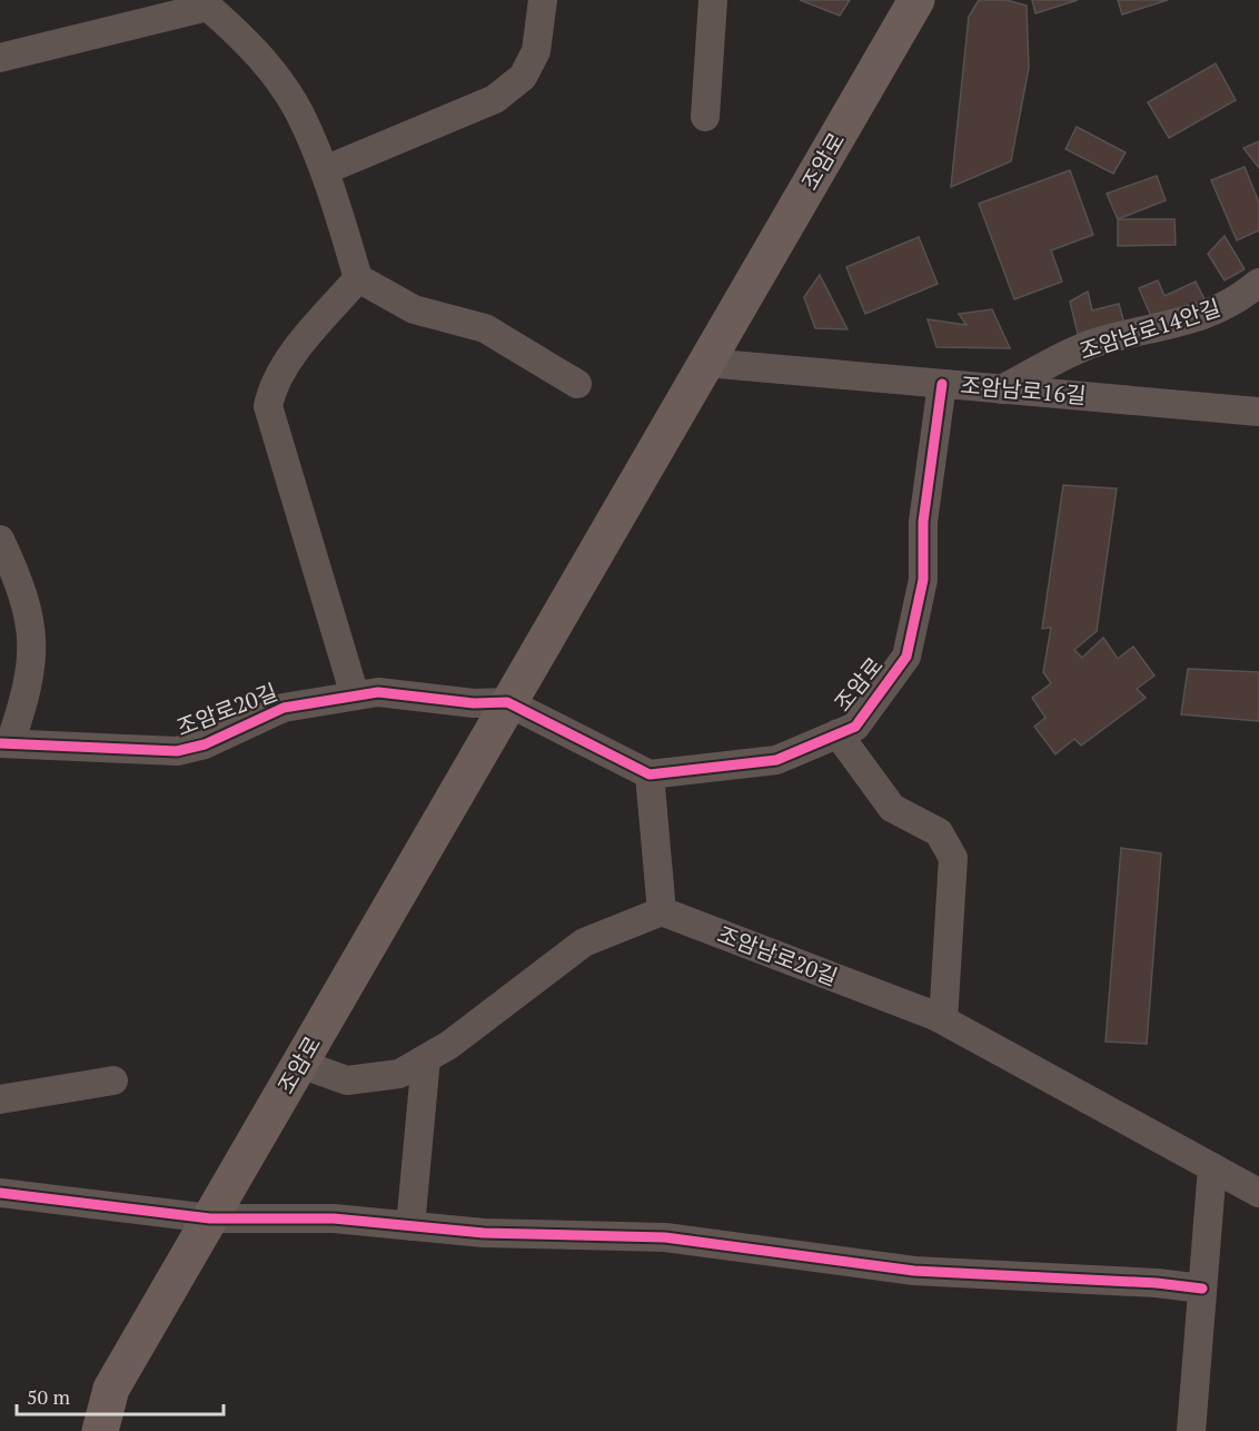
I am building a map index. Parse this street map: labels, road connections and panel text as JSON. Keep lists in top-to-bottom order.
{
  "streets": {
    "main road": ["조암로"],
    "street": [
      "조암남로14안길",
      "조암남로16길",
      "조암로20길",
      "조암남로20길"
    ]
  },
  "crossings": [
    ["조암로", "조암남로16길"],
    ["조암로", "조암로20길"],
    ["조암남로14안길", "조암남로16길"]
  ],
  "scale_bar": "50 m"
}
